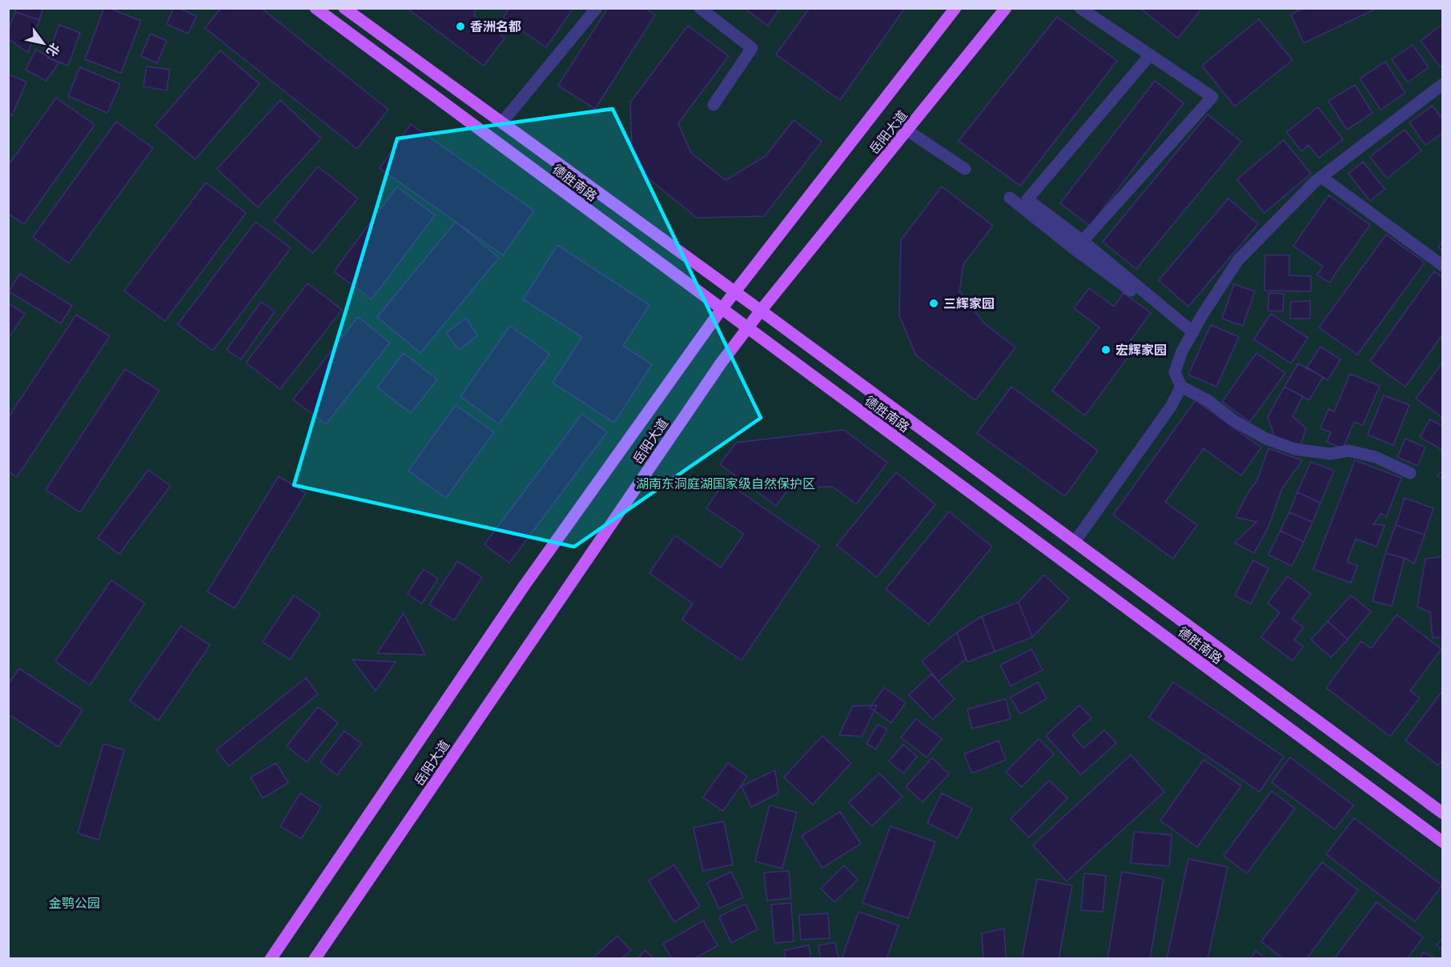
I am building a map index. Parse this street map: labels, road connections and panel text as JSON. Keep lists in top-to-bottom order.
{
  "streets": {
    "main road": ["岳阳大道", "德胜南路"]
  },
  "crossings": [
    ["岳阳大道", "德胜南路"]
  ],
  "parks": ["湖南东洞庭湖国家级自然保护区", "金鹗公园"],
  "places": ["香洲名都", "三辉家园", "宏辉家园"],
  "north": "bottom right"
}
